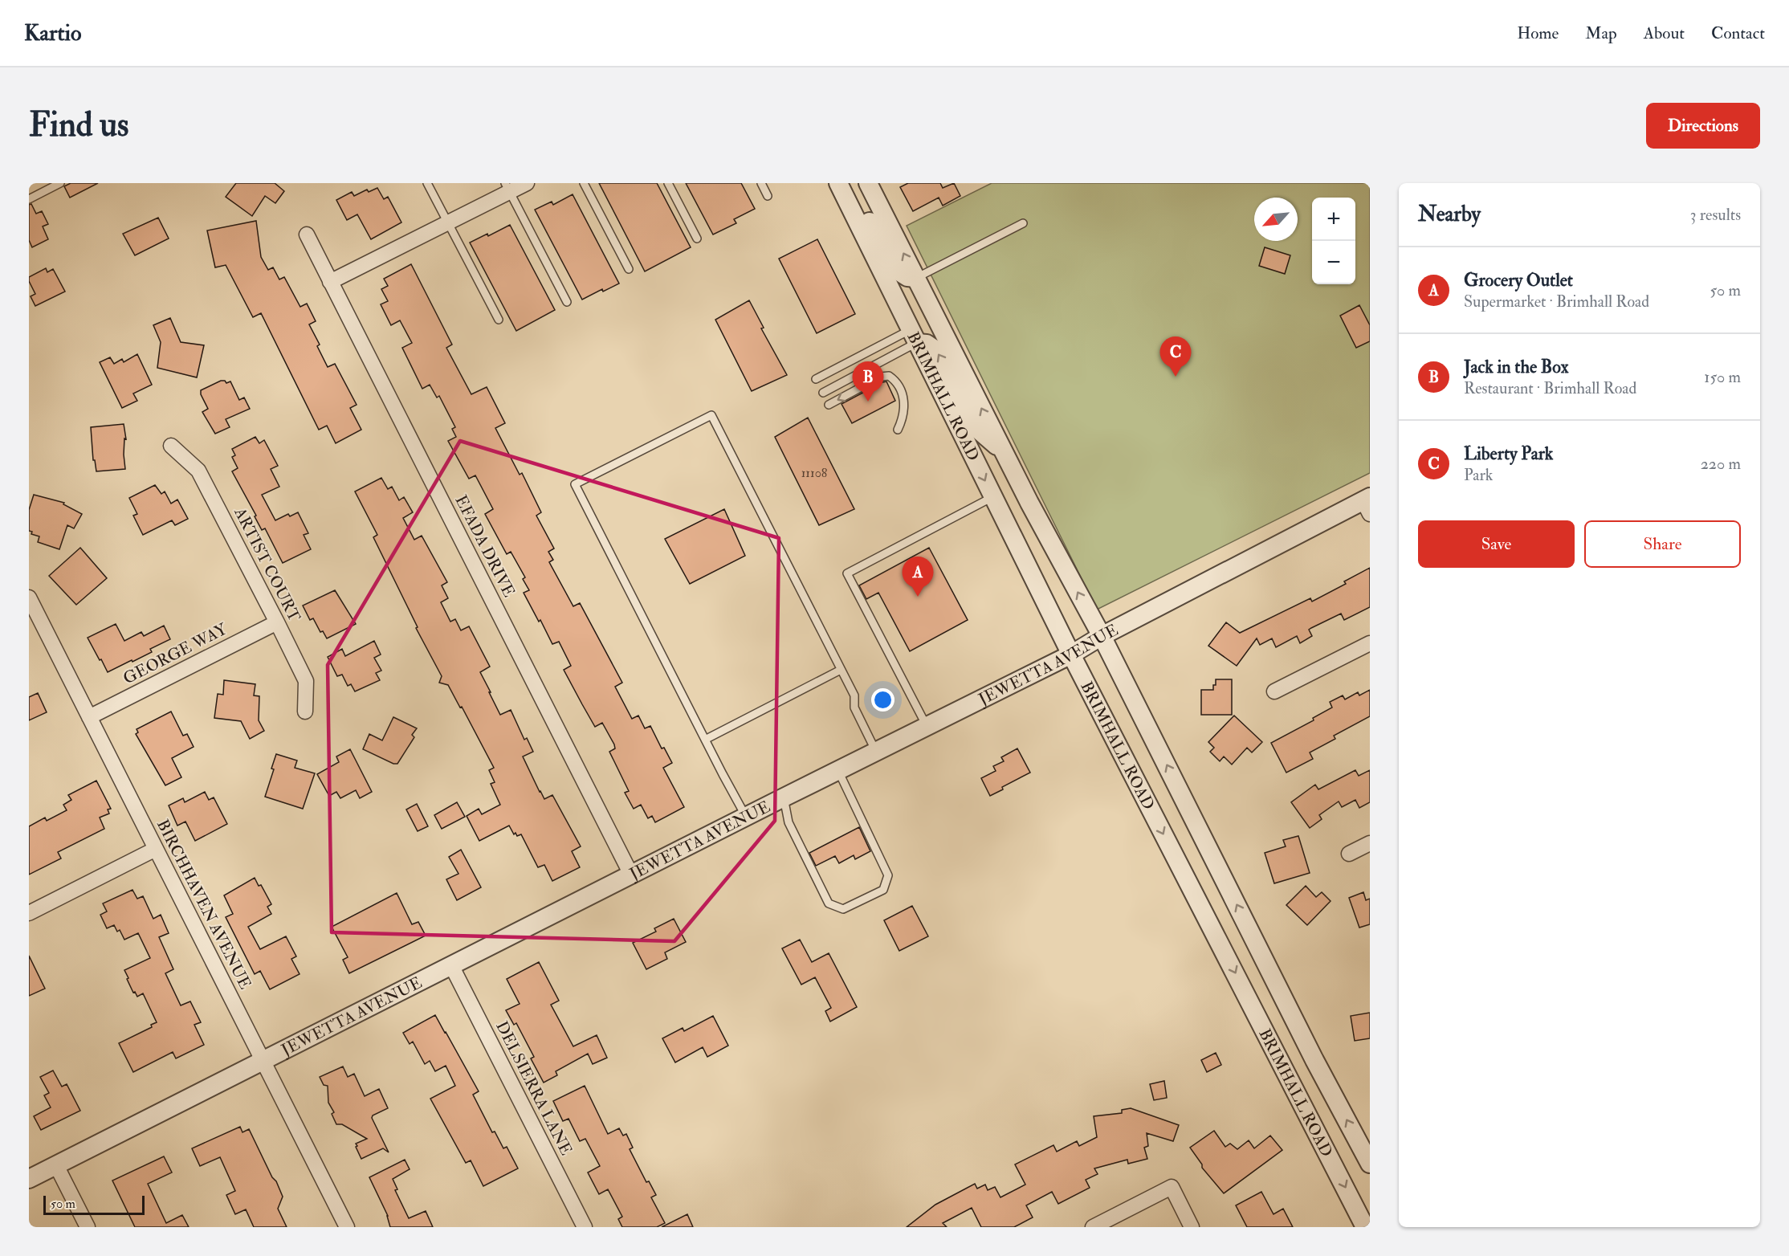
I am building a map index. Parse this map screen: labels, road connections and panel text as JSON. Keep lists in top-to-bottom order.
{
  "streets": {
    "street": [
      "BRIMHALL ROAD",
      "EFADA DRIVE",
      "ARTIST COURT",
      "GEORGE WAY",
      "JEWETTA AVENUE",
      "BIRCHHAVEN AVENUE",
      "DELSIERRA LANE"
    ]
  },
  "crossings": [
    ["BRIMHALL ROAD", "JEWETTA AVENUE"],
    ["EFADA DRIVE", "JEWETTA AVENUE"],
    ["ARTIST COURT", "GEORGE WAY"],
    ["GEORGE WAY", "BIRCHHAVEN AVENUE"],
    ["JEWETTA AVENUE", "BIRCHHAVEN AVENUE"],
    ["JEWETTA AVENUE", "DELSIERRA LANE"]
  ],
  "house_numbers": ["11108"],
  "scale_bar": "50 m",
  "north": "bottom left",
  "page": {
    "header": "Kartio",
    "nav": [
      "Home",
      "Map",
      "About",
      "Contact"
    ],
    "buttons": [
      "Directions",
      ["Save", "Share"]
    ],
    "title": "Find us",
    "heading": ["Nearby", "3 results"],
    "map_buttons": ["+", "−"],
    "list": [
      {
        "mark": "A",
        "name": "Grocery Outlet",
        "note": "Supermarket · Brimhall Road",
        "value": "50 m"
      },
      {
        "mark": "B",
        "name": "Jack in the Box",
        "note": "Restaurant · Brimhall Road",
        "value": "150 m"
      },
      {
        "mark": "C",
        "name": "Liberty Park",
        "note": "Park",
        "value": "220 m"
      }
    ],
    "pins": ["C", "B", "A"],
    "scale": "50 m"
  }
}
